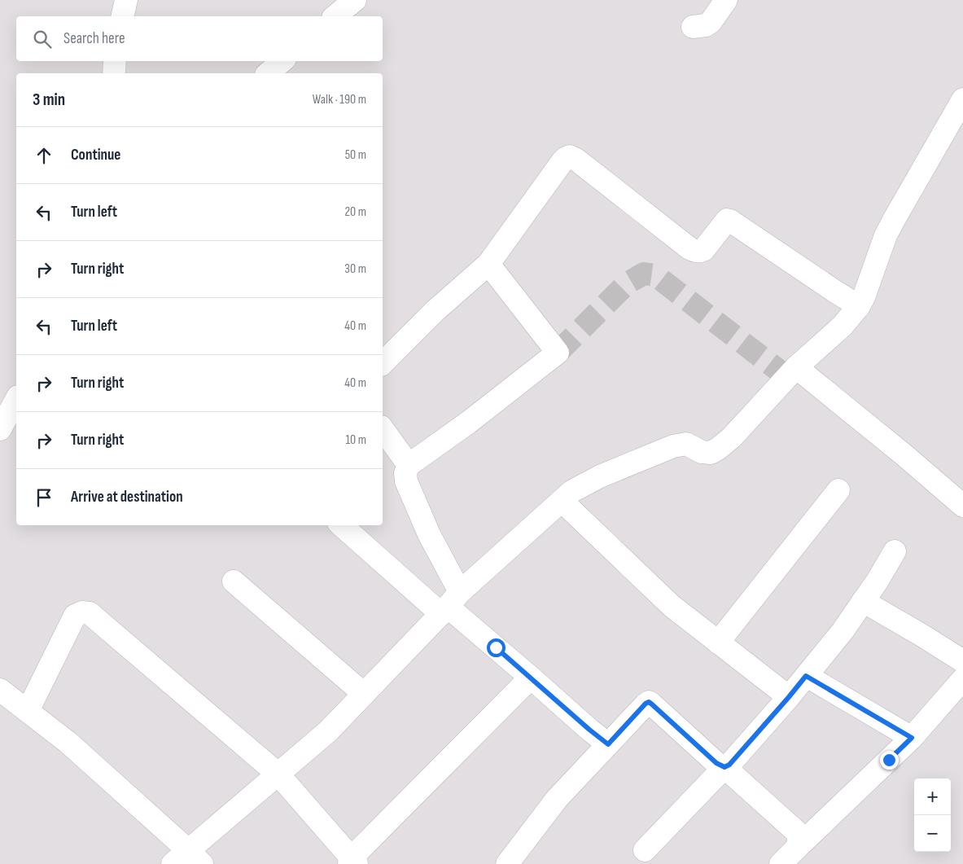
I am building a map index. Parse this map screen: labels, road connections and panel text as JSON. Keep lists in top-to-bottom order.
{
  "page": {
    "search": "Search here",
    "heading": ["3 min", "Walk · 190 m"],
    "list": [
      ["Continue", "50 m"],
      ["Turn left", "20 m"],
      ["Turn right", "30 m"],
      ["Turn left", "40 m"],
      ["Turn right", "40 m"],
      ["Turn right", "10 m"],
      "Arrive at destination"
    ],
    "map_buttons": ["+", "−"]
  }
}
